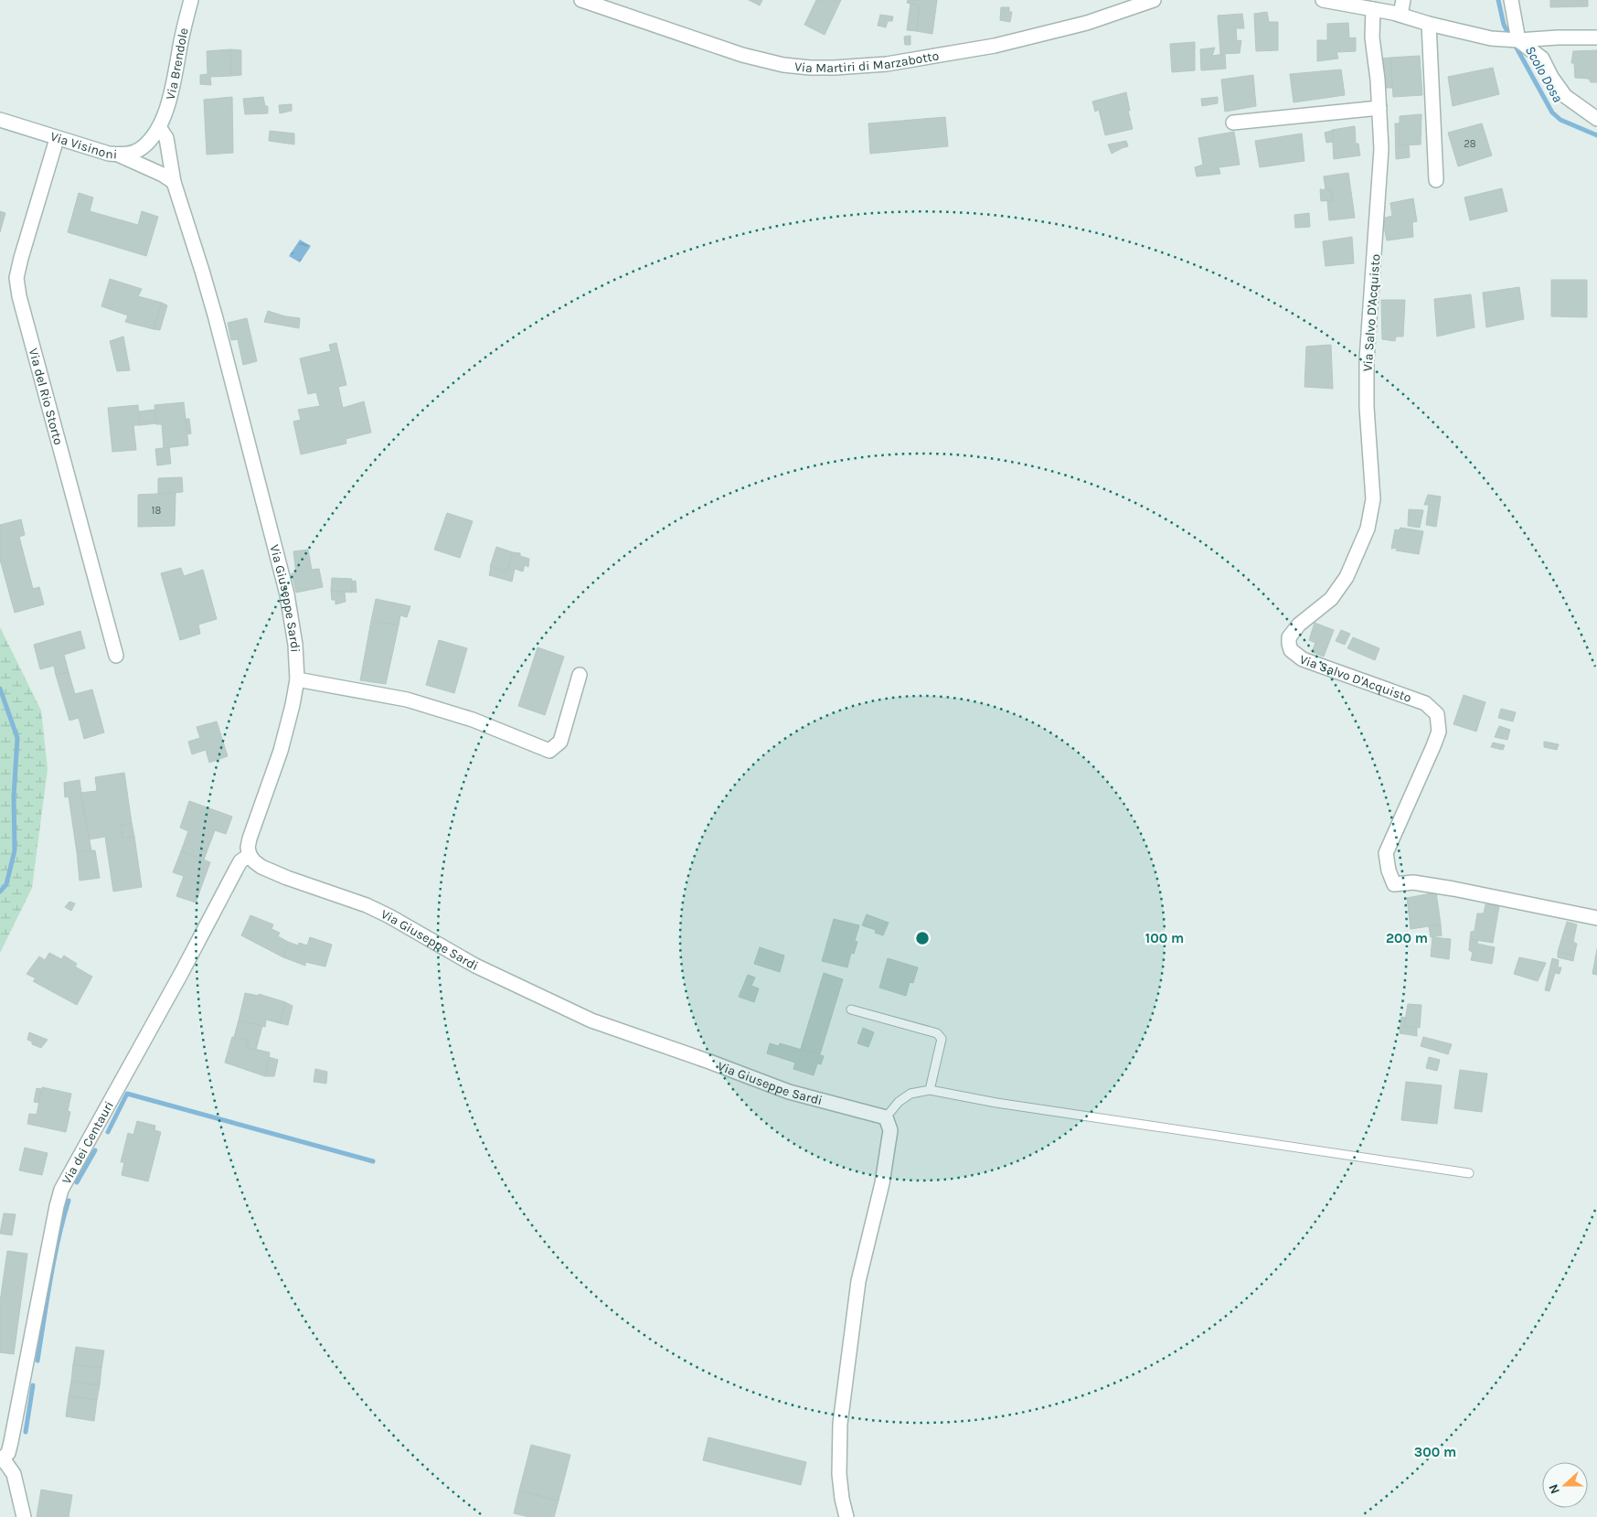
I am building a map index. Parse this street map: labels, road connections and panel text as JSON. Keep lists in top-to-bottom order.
{
  "streets": {
    "street": [
      "Via Martiri di Marzabotto",
      "Via Brendole",
      "Via Visinoni",
      "Via Salvo D'Acquisto",
      "Via del Rio Storto",
      "Via Giuseppe Sardi",
      "Via dei Centauri"
    ]
  },
  "crossings": [
    ["Via Brendole", "Via Visinoni"],
    ["Via Brendole", "Via Giuseppe Sardi"],
    ["Via Visinoni", "Via del Rio Storto"],
    ["Via Visinoni", "Via Giuseppe Sardi"],
    ["Via Giuseppe Sardi", "Via dei Centauri"]
  ],
  "water": ["Scolo Dosa"],
  "house_numbers": ["28", "18"],
  "north": "left",
  "rings": ["100 m", "200 m", "300 m"]
}
